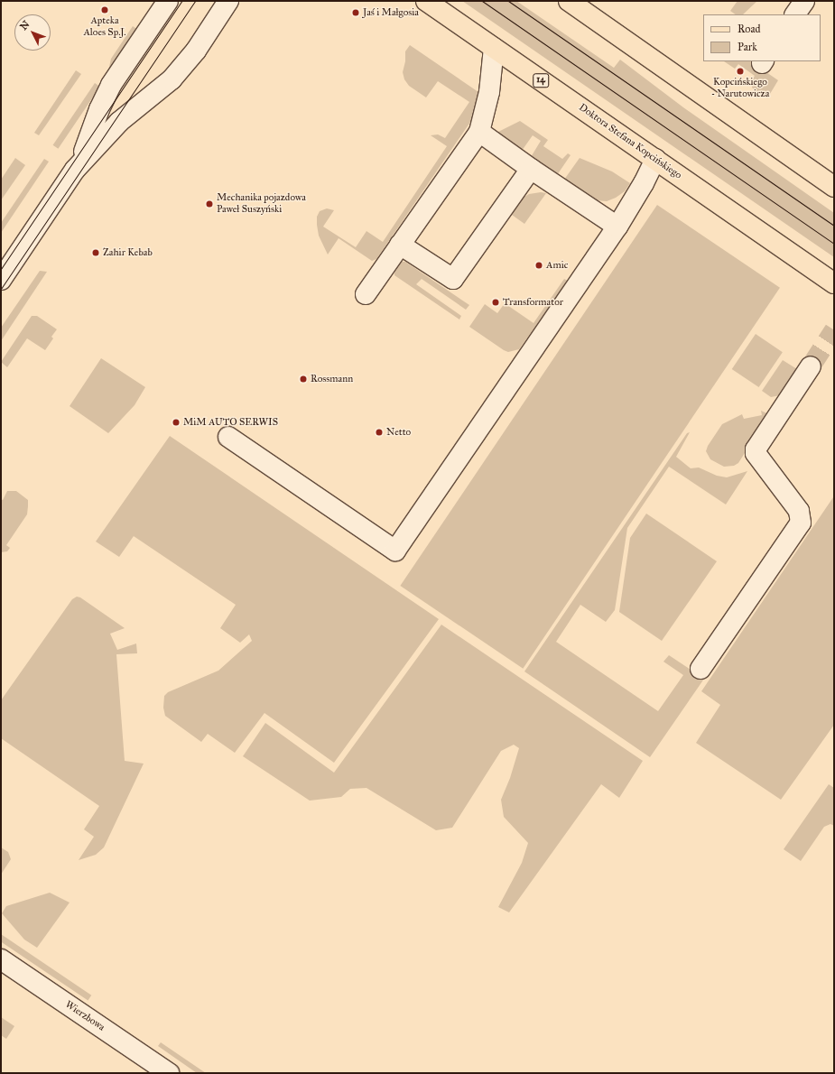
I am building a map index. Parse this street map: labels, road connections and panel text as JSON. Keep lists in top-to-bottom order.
{
  "streets": {
    "main road": ["14", "Doktora Stefana Kopcińskiego"],
    "street": ["Wierzbowa"]
  },
  "places": [
    "Apteka Aloes Sp.J.",
    "Jaś i Małgosia",
    "Kopcińskiego - Narutowicza",
    "Mechanika pojazdowa Paweł Suszyński",
    "Zahir Kebab",
    "Amic",
    "Transformator",
    "Rossmann",
    "MiM AUTO SERWIS",
    "Netto"
  ],
  "legend": ["Road", "Park"],
  "north": "top left"
}
